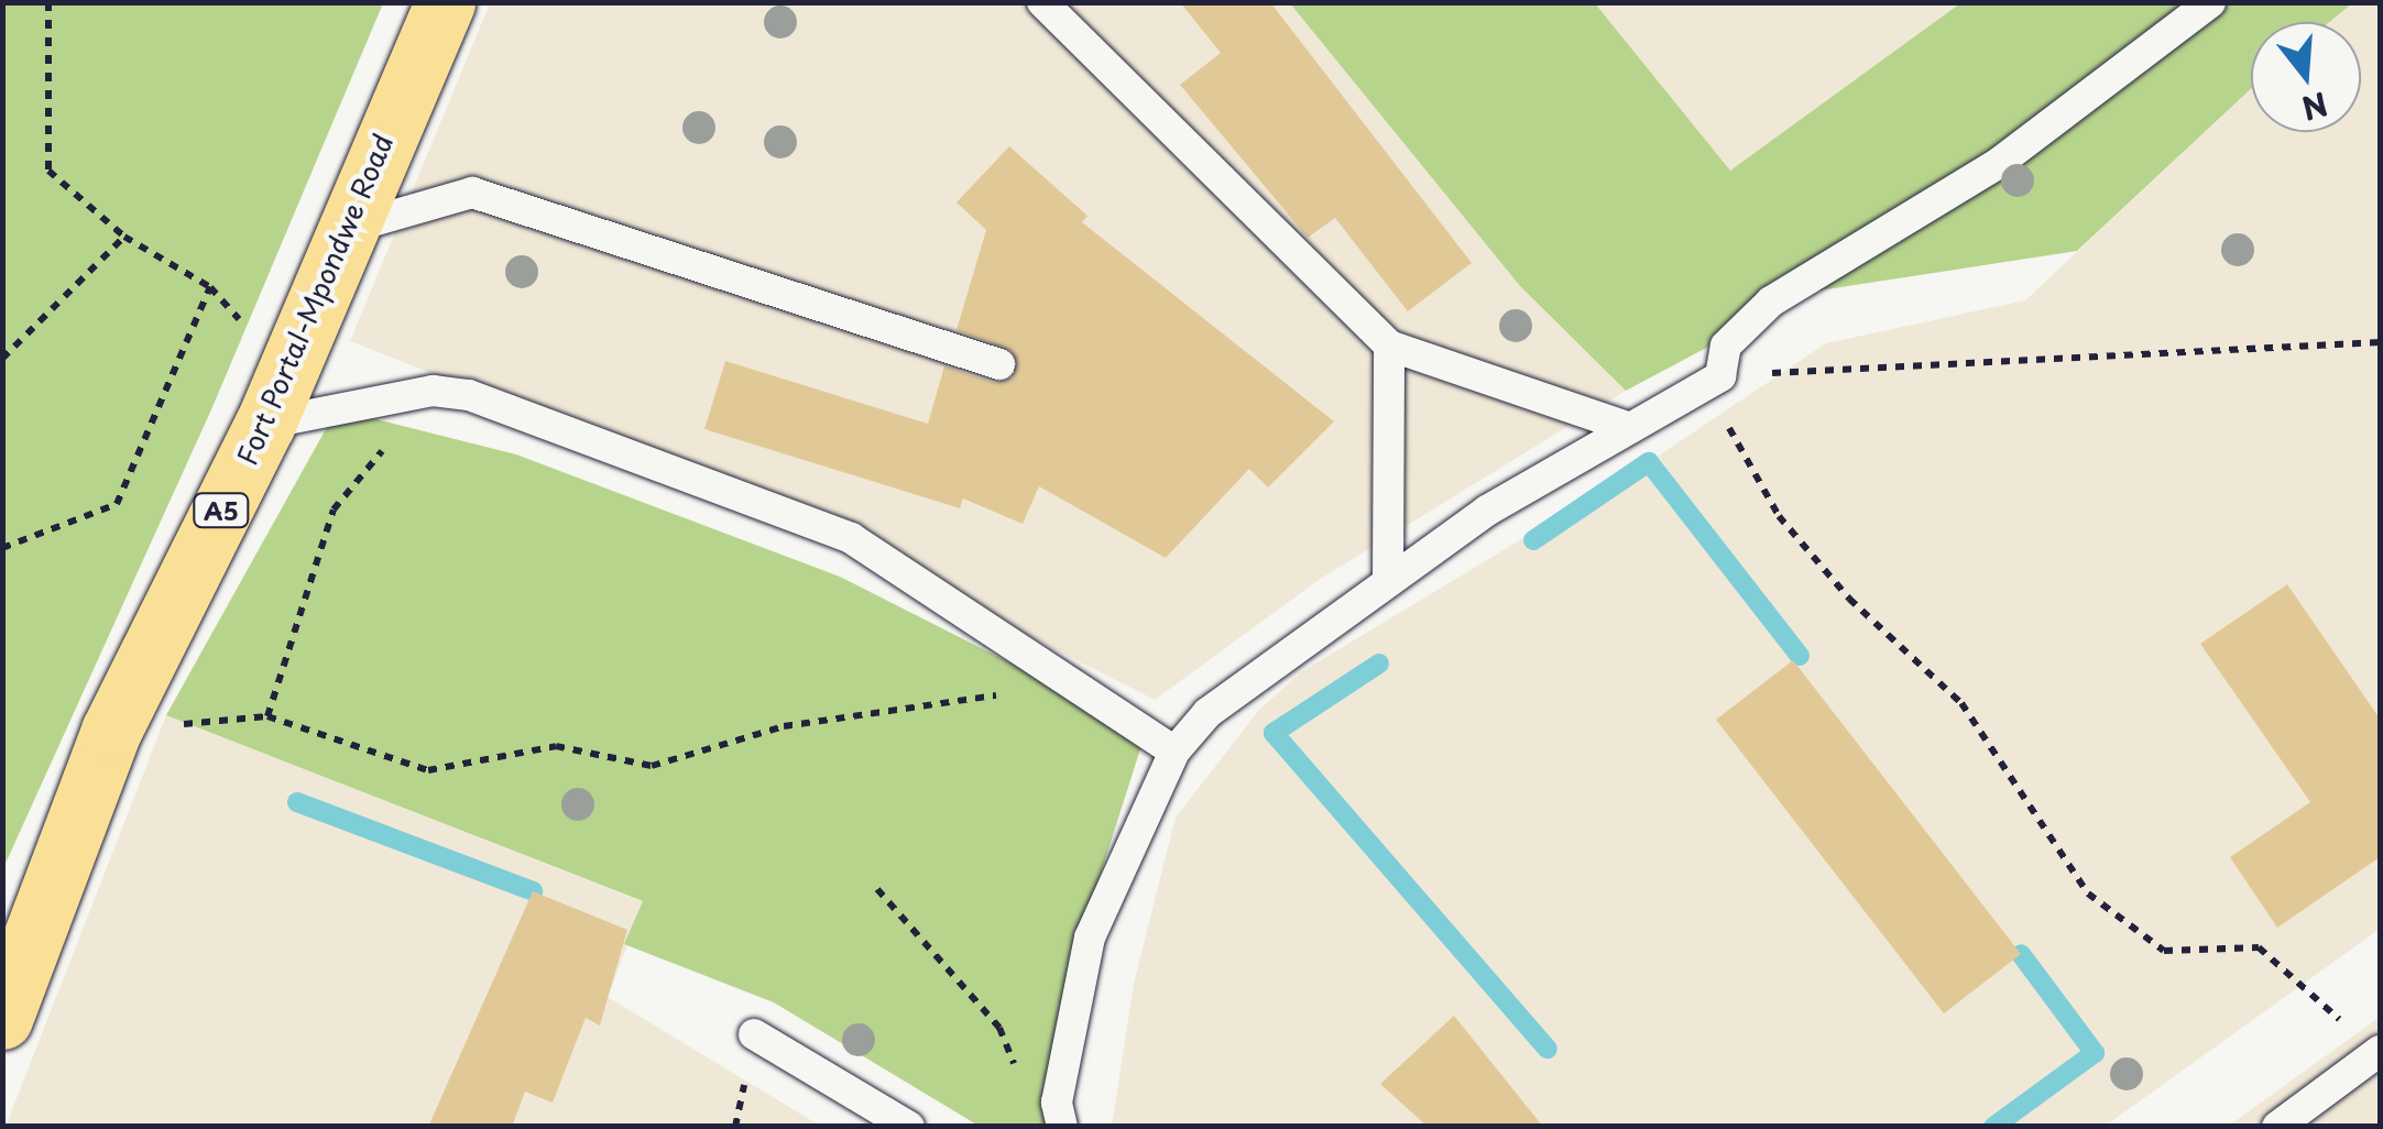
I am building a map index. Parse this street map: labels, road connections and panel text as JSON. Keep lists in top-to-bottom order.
{
  "streets": {
    "highway": ["Fort Portal-Mpondwe Road", "A5"]
  },
  "north": "bottom"
}
